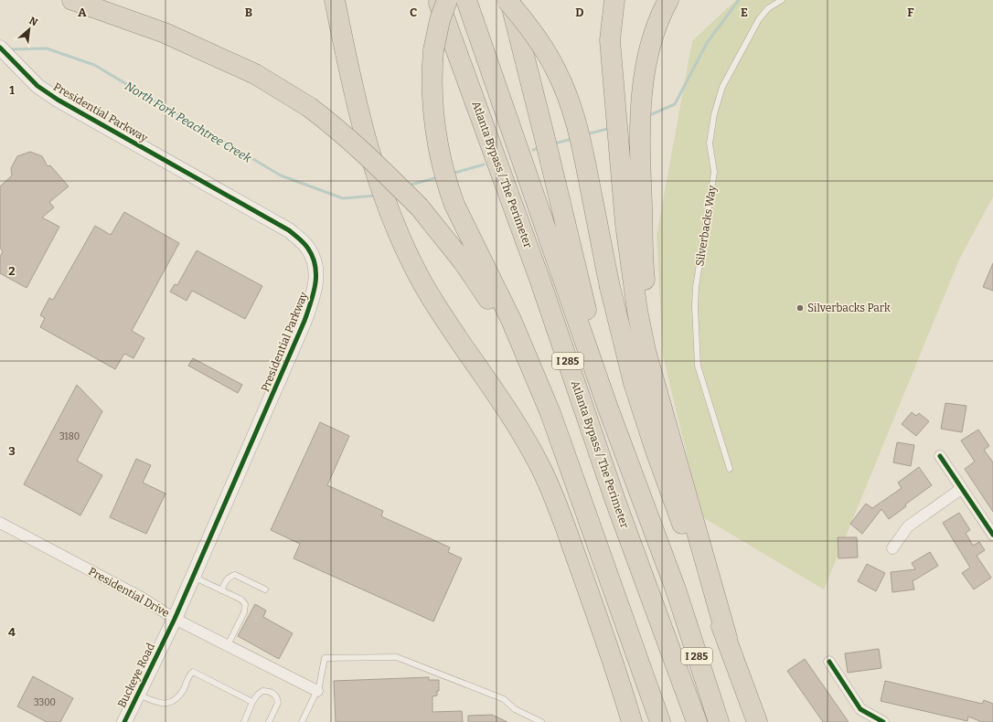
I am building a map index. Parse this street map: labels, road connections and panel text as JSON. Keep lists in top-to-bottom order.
{
  "streets": {
    "highway": ["Atlanta Bypass / The Perimeter", "I 285"],
    "street": ["Presidential Parkway", "Presidential Drive", "Buckeye Road"],
    "lane": ["Silverbacks Way"]
  },
  "crossings": [
    ["Presidential Parkway", "Presidential Drive"],
    ["Presidential Parkway", "Buckeye Road"]
  ],
  "water": ["North Fork Peachtree Creek"],
  "places": ["Silverbacks Park"],
  "house_numbers": ["3180", "3300"],
  "north": "top right",
  "grid": {
    "columns": [
      "A",
      "B",
      "C",
      "D",
      "E",
      "F"
    ],
    "rows": [
      "1",
      "2",
      "3",
      "4"
    ]
  }
}
